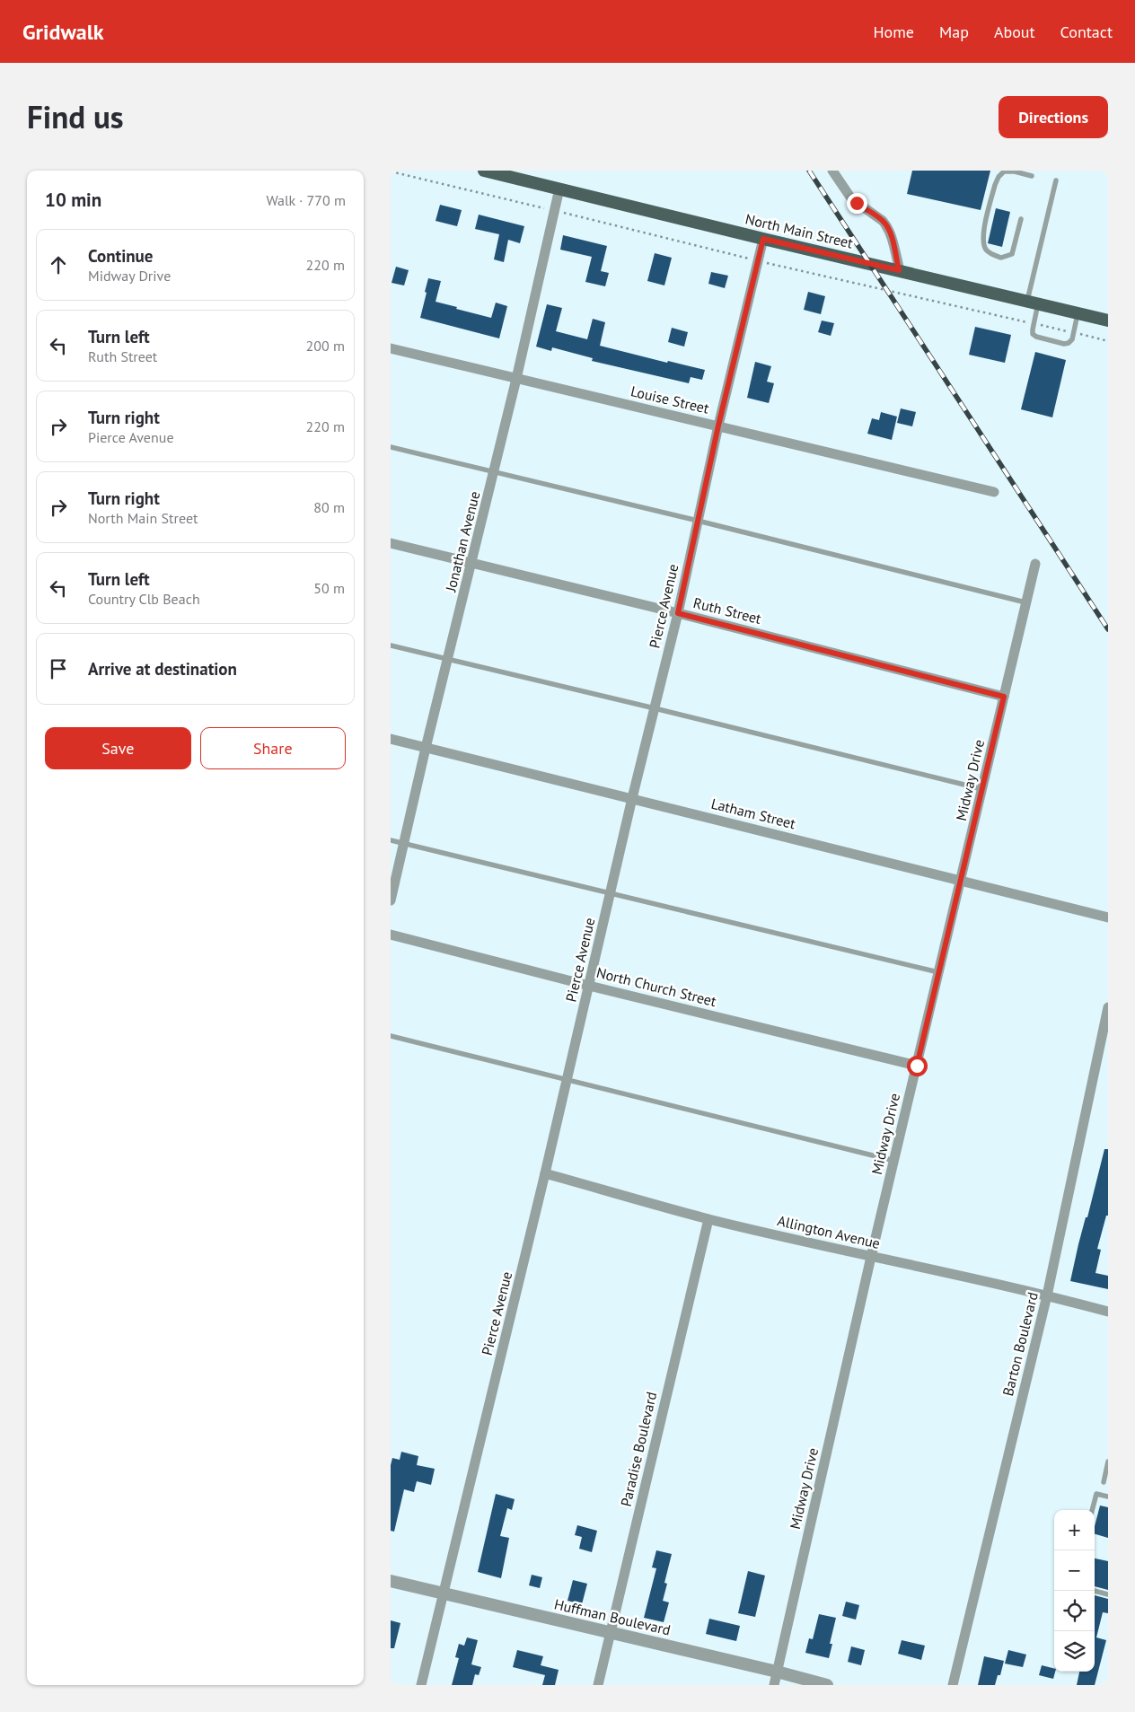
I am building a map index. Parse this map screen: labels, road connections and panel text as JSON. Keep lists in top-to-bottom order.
{
  "streets": {
    "main road": ["North Main Street"],
    "street": [
      "Louise Street",
      "Jonathan Avenue",
      "Pierce Avenue",
      "Ruth Street",
      "Midway Drive",
      "Latham Street",
      "North Church Street",
      "Allington Avenue",
      "Barton Boulevard",
      "Paradise Boulevard",
      "Huffman Boulevard"
    ]
  },
  "crossings": [
    ["North Main Street", "Jonathan Avenue"],
    ["North Main Street", "Pierce Avenue"],
    ["Louise Street", "Jonathan Avenue"],
    ["Louise Street", "Pierce Avenue"],
    ["Jonathan Avenue", "Ruth Street"],
    ["Jonathan Avenue", "Latham Street"],
    ["Pierce Avenue", "Ruth Street"],
    ["Pierce Avenue", "Latham Street"],
    ["Pierce Avenue", "North Church Street"],
    ["Pierce Avenue", "Allington Avenue"],
    ["Pierce Avenue", "Huffman Boulevard"],
    ["Ruth Street", "Midway Drive"],
    ["Midway Drive", "Latham Street"],
    ["Midway Drive", "North Church Street"],
    ["Midway Drive", "Allington Avenue"],
    ["Midway Drive", "Huffman Boulevard"],
    ["Allington Avenue", "Barton Boulevard"],
    ["Allington Avenue", "Paradise Boulevard"],
    ["Paradise Boulevard", "Huffman Boulevard"]
  ],
  "page": {
    "header": "Gridwalk",
    "nav": [
      "Home",
      "Map",
      "About",
      "Contact"
    ],
    "title": "Find us",
    "buttons": [
      "Directions",
      ["Save", "Share"]
    ],
    "heading": ["10 min", "Walk · 770 m"],
    "list": [
      ["Continue", "Midway Drive", "220 m"],
      ["Turn left", "Ruth Street", "200 m"],
      ["Turn right", "Pierce Avenue", "220 m"],
      ["Turn right", "North Main Street", "80 m"],
      ["Turn left", "Country Clb Beach", "50 m"],
      "Arrive at destination"
    ],
    "map_buttons": ["+", "−"]
  }
}
